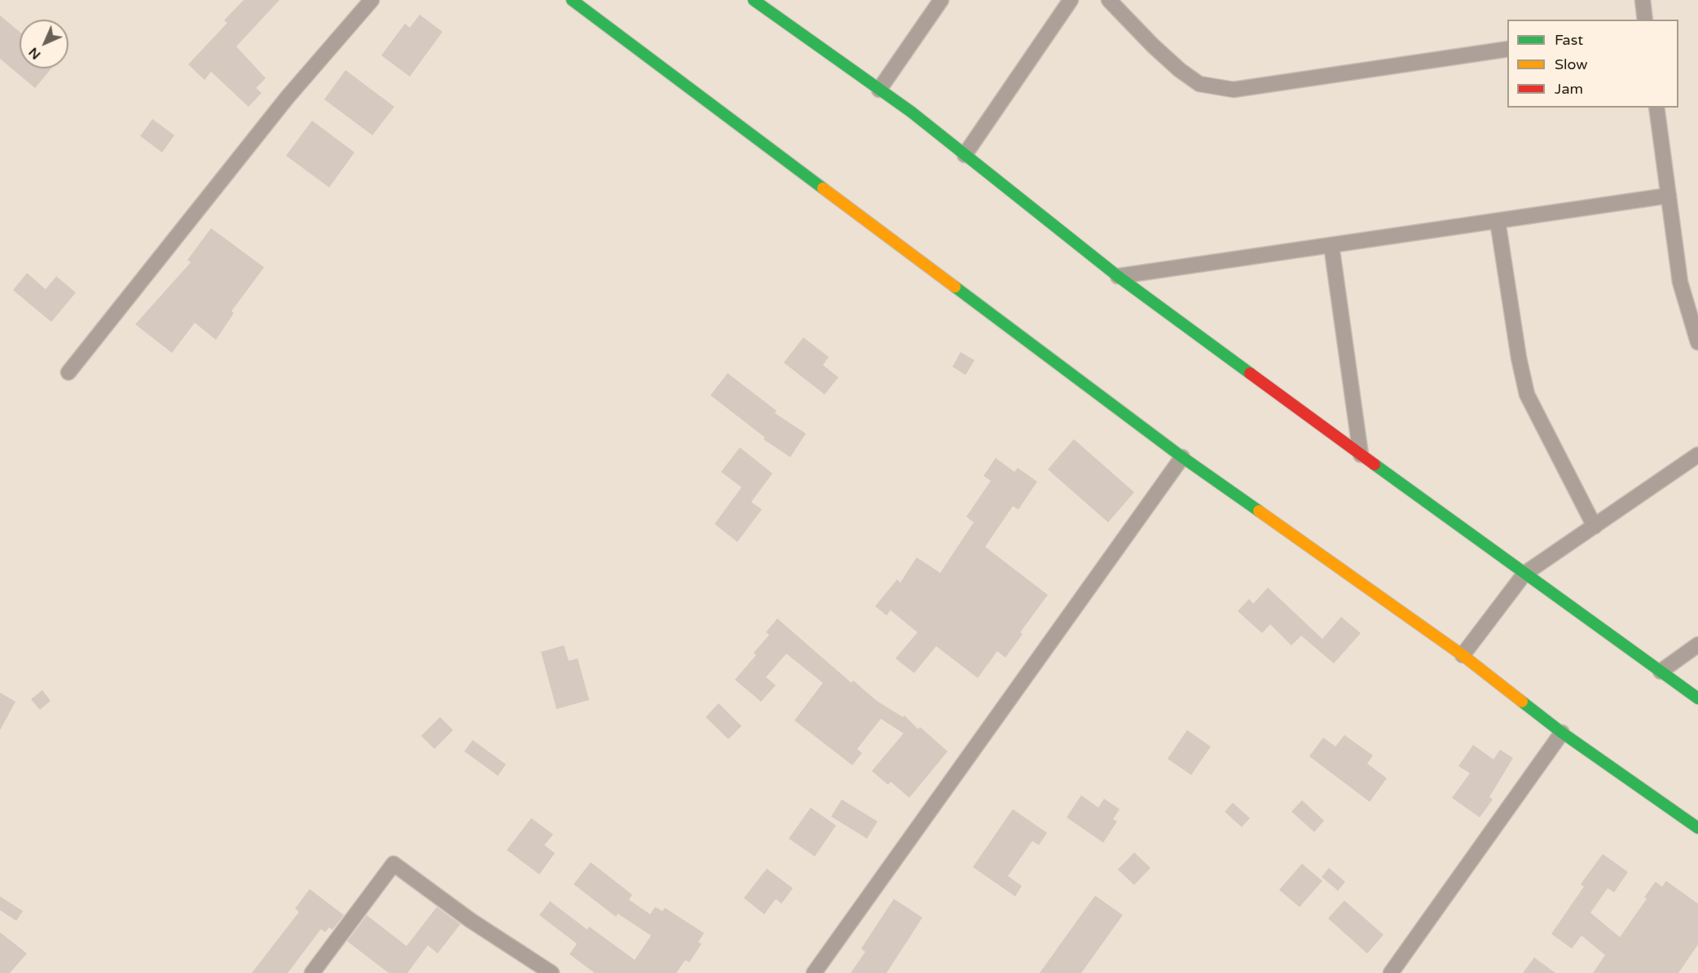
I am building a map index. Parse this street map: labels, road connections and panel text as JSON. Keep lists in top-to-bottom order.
{
  "legend": ["Fast", "Slow", "Jam"],
  "north": "bottom left"
}
